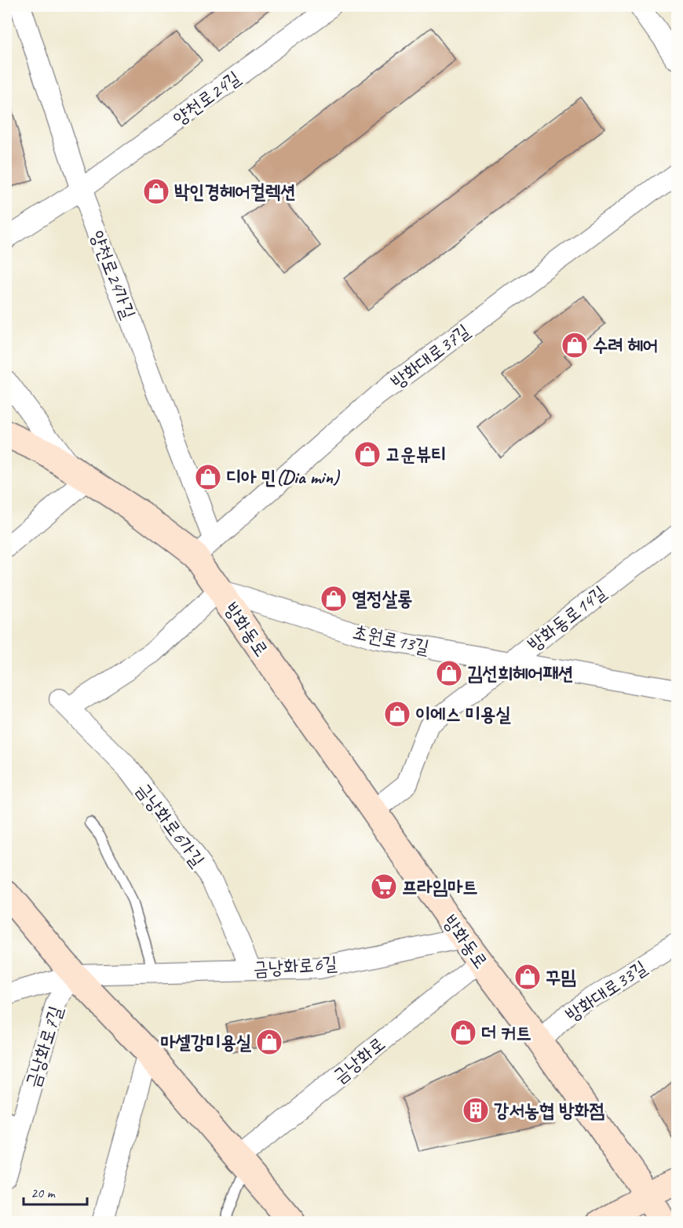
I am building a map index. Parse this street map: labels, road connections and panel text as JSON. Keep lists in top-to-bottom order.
{
  "streets": {
    "street": [
      "양천로24길",
      "양천로24가길",
      "방화대로37길",
      "방화동로14길",
      "방화동로",
      "초원로13길",
      "금낭화로6가길",
      "금낭화로6길",
      "방화대로33길",
      "금낭화로7길",
      "금낭화로"
    ]
  },
  "crossings": [
    ["양천로24길", "양천로24가길"],
    ["양천로24가길", "방화대로37길"],
    ["양천로24가길", "방화동로"],
    ["방화대로37길", "방화동로"],
    ["방화동로14길", "방화동로"],
    ["방화동로14길", "초원로13길"],
    ["방화동로", "초원로13길"],
    ["방화동로", "금낭화로6가길"],
    ["방화동로", "금낭화로6길"],
    ["방화동로", "방화대로33길"],
    ["방화동로", "금낭화로"],
    ["금낭화로6가길", "금낭화로6길"],
    ["금낭화로6길", "금낭화로7길"]
  ],
  "places": {
    "shop": [
      "박인경헤어컬렉션",
      "수려 헤어",
      "고운뷰티",
      "디아 민(Dia min)",
      "열정살롱",
      "김선희헤어패션",
      "이에스 미용실",
      "꾸밈",
      "더 커트",
      "마셀강미용실"
    ],
    "supermarket": ["프라임마트"],
    "building": ["강서농협 방화점"]
  },
  "scale_bar": "20 m"
}
